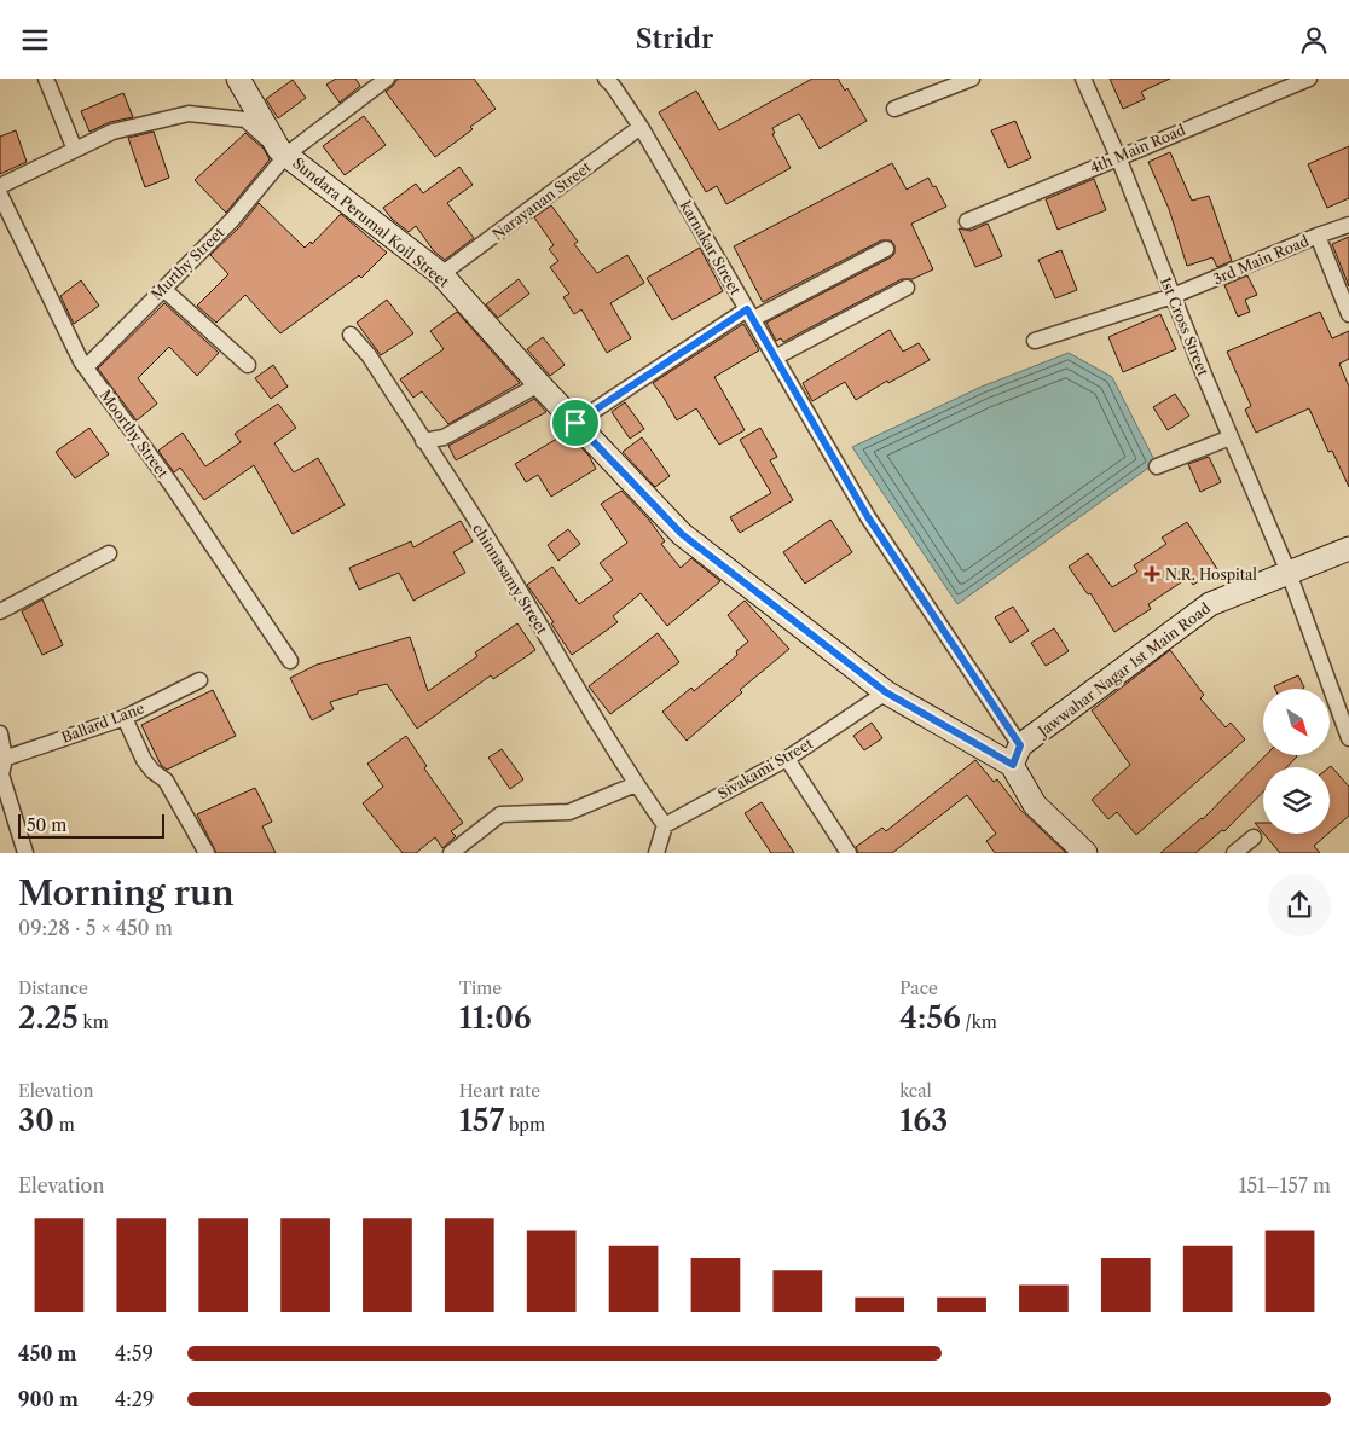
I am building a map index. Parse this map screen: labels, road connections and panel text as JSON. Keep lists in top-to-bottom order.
{
  "streets": {
    "street": [
      "4th Main Road",
      "Narayanan Street",
      "Sundara Perumal Koil Street",
      "karnakar Street",
      "3rd Main Road",
      "Murthy Street",
      "1st Cross Street",
      "Moorthy Street",
      "chinnasamy Street",
      "Jawwahar Nagar 1st Main Road",
      "Ballard Lane",
      "Sivakami Street"
    ]
  },
  "crossings": [
    ["4th Main Road", "1st Cross Street"],
    ["Narayanan Street", "Sundara Perumal Koil Street"],
    ["Narayanan Street", "karnakar Street"],
    ["Sundara Perumal Koil Street", "karnakar Street"],
    ["Sundara Perumal Koil Street", "Murthy Street"],
    ["Sundara Perumal Koil Street", "Jawwahar Nagar 1st Main Road"],
    ["Sundara Perumal Koil Street", "Sivakami Street"],
    ["karnakar Street", "Jawwahar Nagar 1st Main Road"],
    ["3rd Main Road", "1st Cross Street"],
    ["Murthy Street", "Moorthy Street"],
    ["1st Cross Street", "Jawwahar Nagar 1st Main Road"],
    ["chinnasamy Street", "Sivakami Street"]
  ],
  "places": {
    "health": ["N.R. Hospital"]
  },
  "scale_bar": "50 m",
  "north": "bottom right",
  "page": {
    "header": "Stridr",
    "scale": "50 m",
    "heading": ["Morning run", "09:28 · 5 × 450 m"],
    "stats": [
      ["Distance", "2.25 km"],
      ["Time", "11:06"],
      ["Pace", "4:56 /km"],
      ["Elevation", "30 m"],
      ["Heart rate", "157 bpm"],
      ["kcal", "163"]
    ],
    "chart": ["Elevation", "151–157 m"],
    "list": [
      {
        "name": "450 m",
        "note": "4:59"
      },
      {
        "name": "900 m",
        "note": "4:29"
      }
    ]
  }
}
